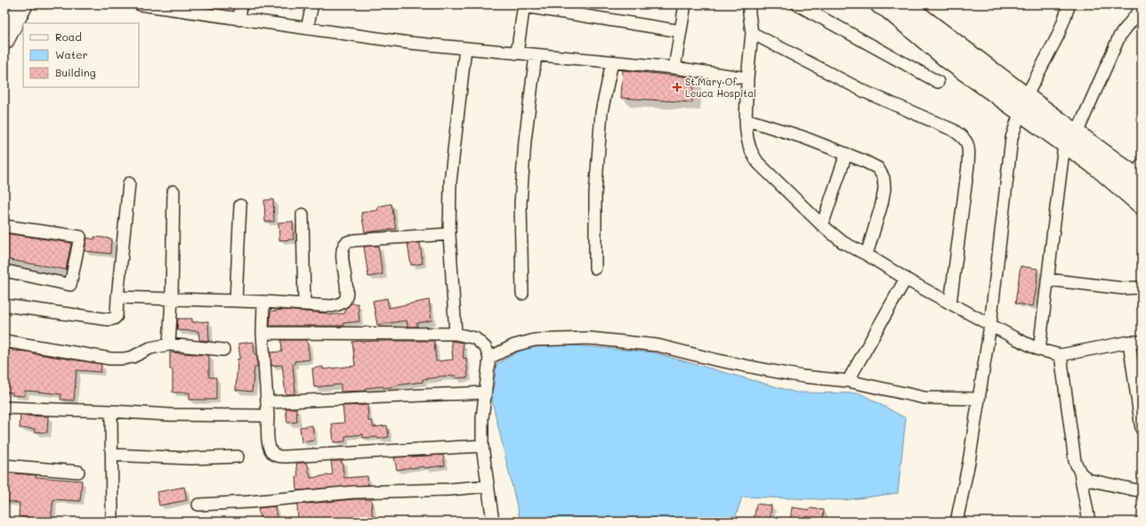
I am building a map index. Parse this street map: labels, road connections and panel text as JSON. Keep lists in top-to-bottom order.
{
  "places": {
    "health": ["St.Mary Of Leuca Hospital"]
  },
  "legend": ["Road", "Water", "Building"]
}
